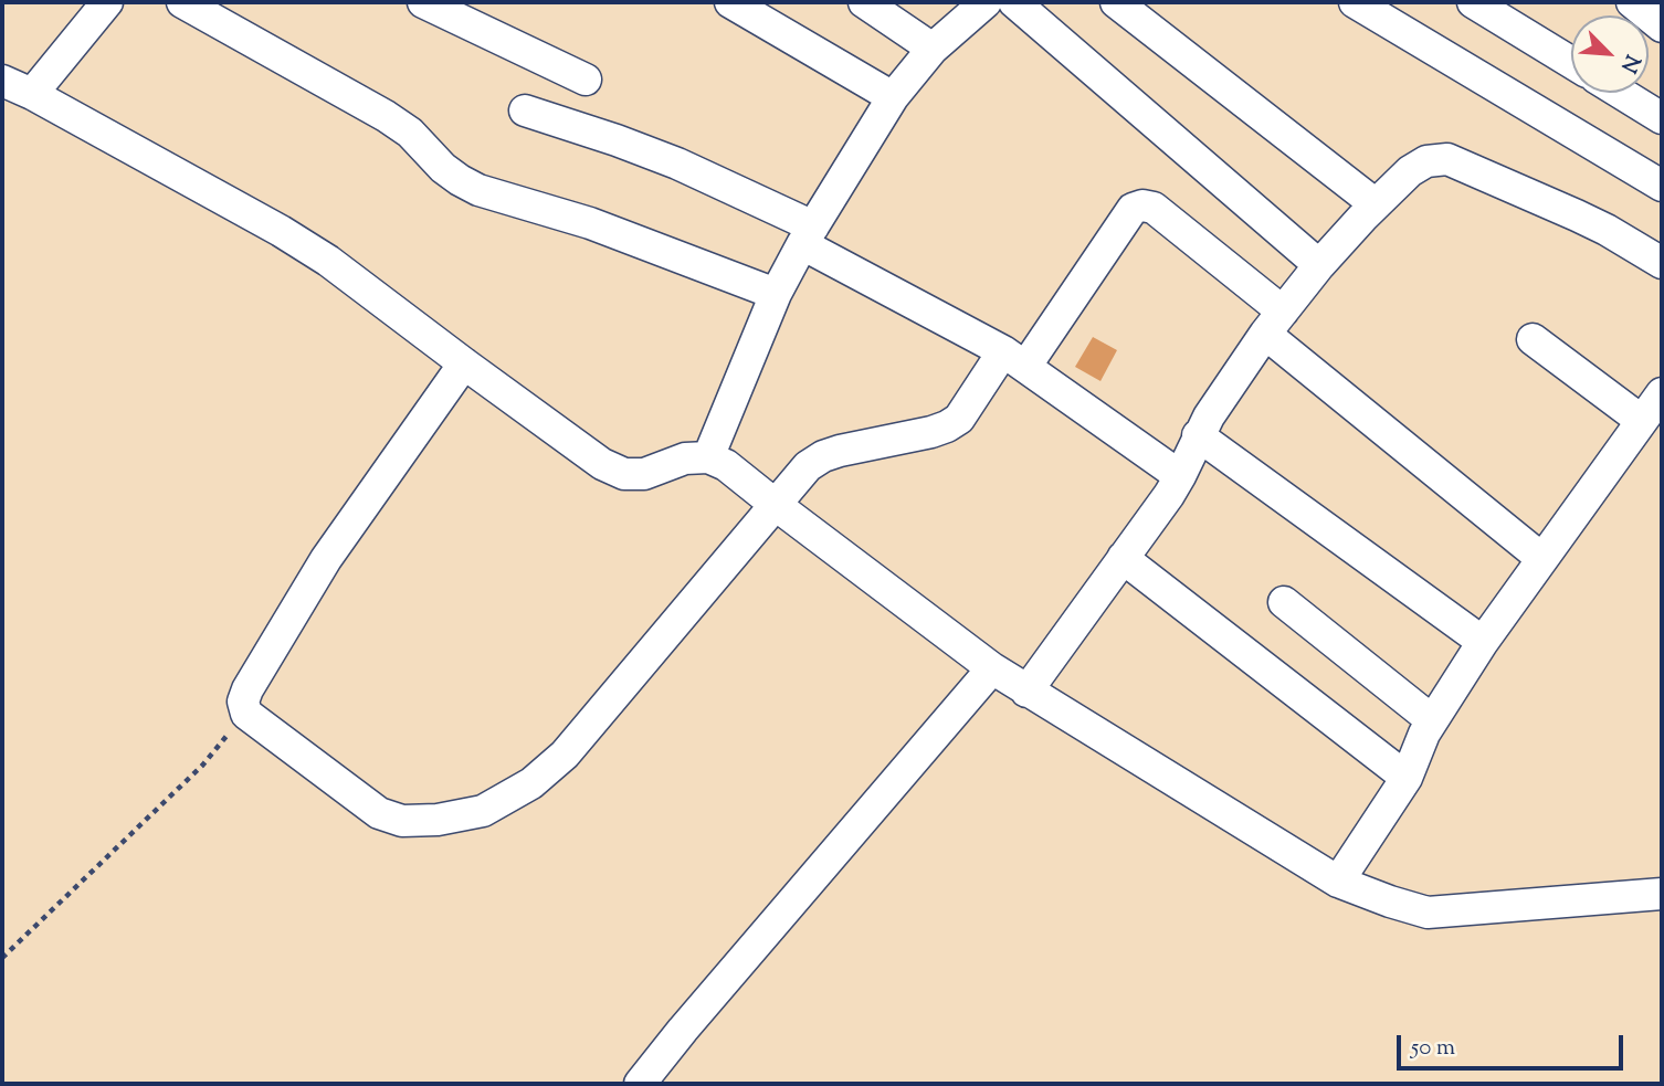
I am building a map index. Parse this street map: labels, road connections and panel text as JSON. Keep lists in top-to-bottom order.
{
  "scale_bar": "50 m",
  "north": "bottom right"
}
